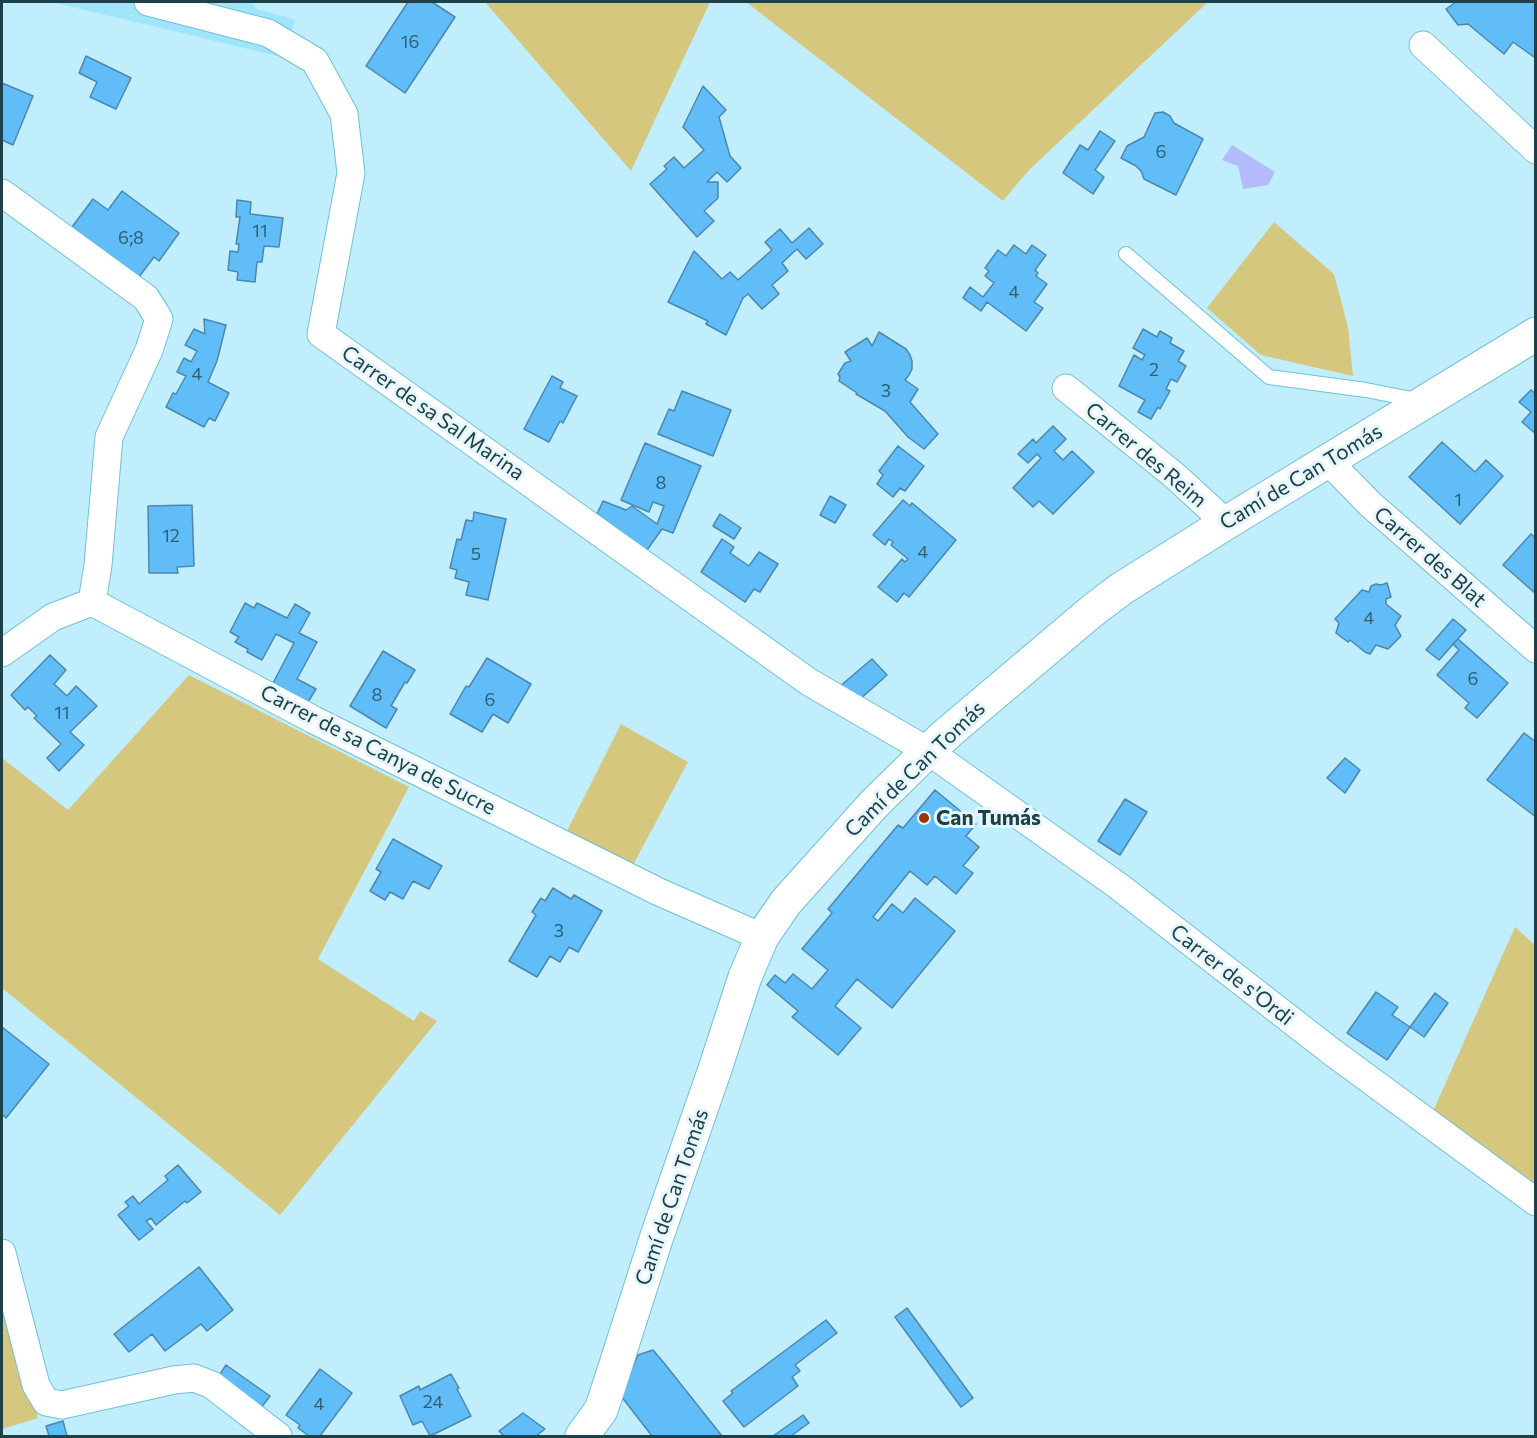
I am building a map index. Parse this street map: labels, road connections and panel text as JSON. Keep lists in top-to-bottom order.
{
  "streets": {
    "street": [
      "Carrer de sa Sal Marina",
      "Carrer des Reim",
      "Camí de Can Tomás",
      "Carrer des Blat",
      "Carrer de sa Canya de Sucre",
      "Carrer de s'Ordi"
    ]
  },
  "crossings": [
    ["Carrer de sa Sal Marina", "Camí de Can Tomás"],
    ["Carrer de sa Sal Marina", "Carrer de s'Ordi"],
    ["Carrer des Reim", "Camí de Can Tomás"],
    ["Camí de Can Tomás", "Carrer des Blat"],
    ["Camí de Can Tomás", "Carrer de sa Canya de Sucre"],
    ["Camí de Can Tomás", "Carrer de s'Ordi"]
  ],
  "places": ["Can Tumás"],
  "house_numbers": [
    "16",
    "6",
    "11",
    "6;8",
    "4",
    "2",
    "4",
    "3",
    "8",
    "1",
    "12",
    "4",
    "5",
    "4",
    "6",
    "8",
    "6",
    "11",
    "3",
    "24",
    "4"
  ]
}
